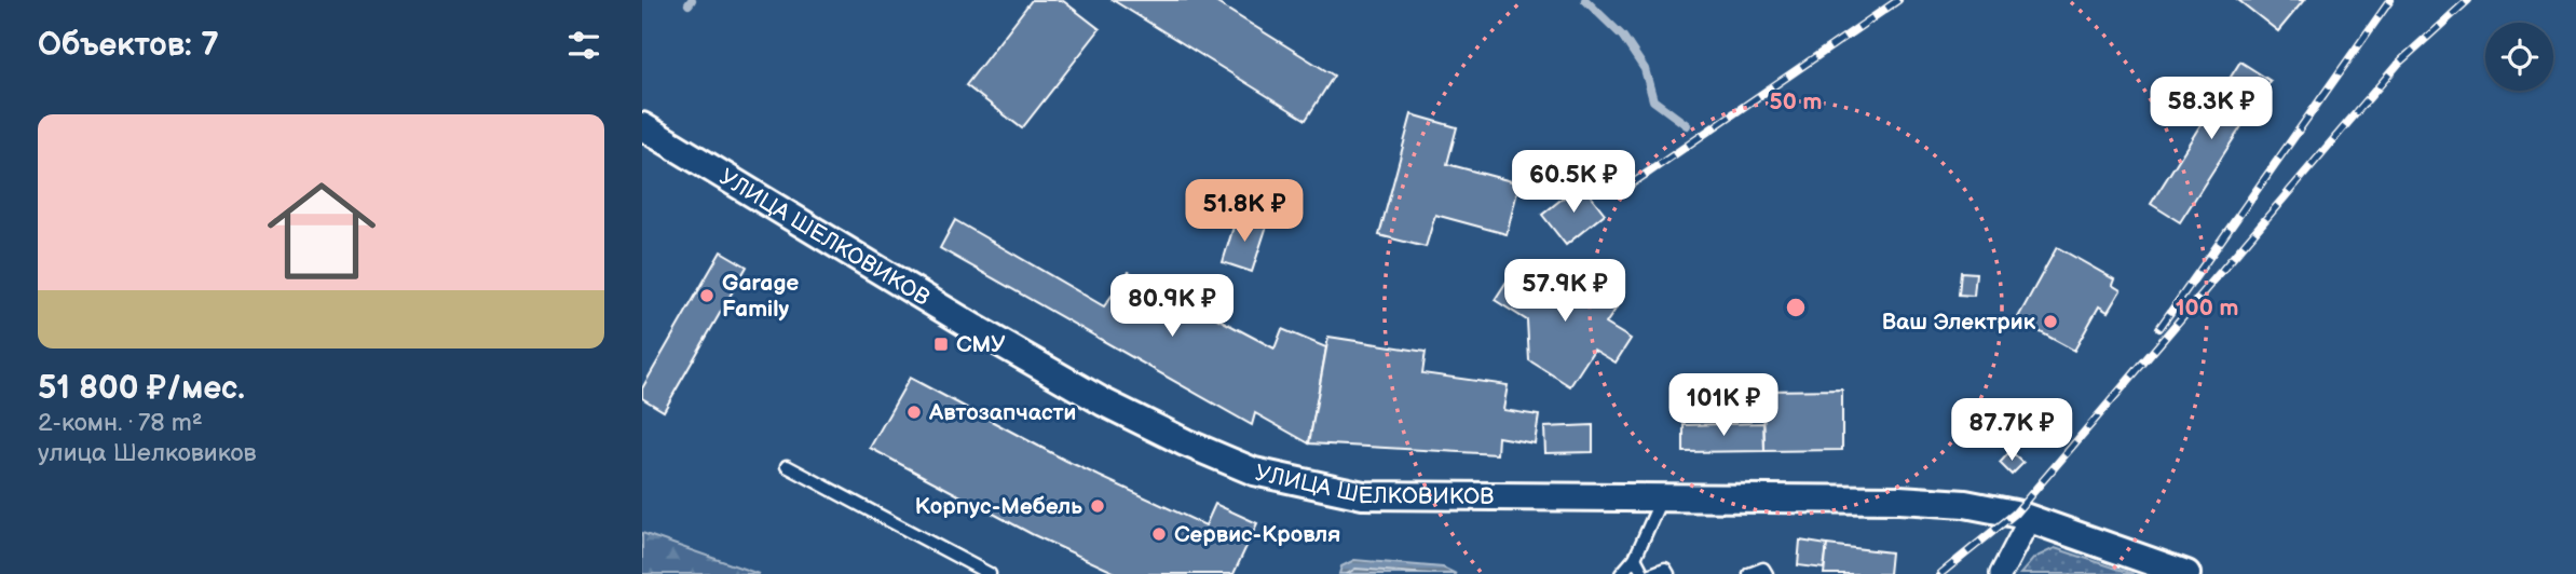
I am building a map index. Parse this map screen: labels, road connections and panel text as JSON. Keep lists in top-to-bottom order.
{
  "streets": {
    "street": ["УЛИЦА ШЕЛКОВИКОВ"]
  },
  "places": {
    "other": [
      "Garage Family",
      "Ваш Электрик",
      "Автозапчасти",
      "Корпус-Мебель",
      "Сервис-Кровля"
    ],
    "transit": ["СМУ"]
  },
  "page": {
    "heading": "Объектов: 7",
    "price": [
      "58.3K ₽",
      "60.5K ₽",
      "51.8K ₽",
      "57.9K ₽",
      "80.9K ₽",
      "101K ₽",
      "87.7K ₽"
    ],
    "list": [
      {
        "name": "51 800 ₽/мес.",
        "note": "2-комн. · 78 m² · улица Шелковиков"
      }
    ]
  },
  "rings": ["50 m", "100 m"]
}
